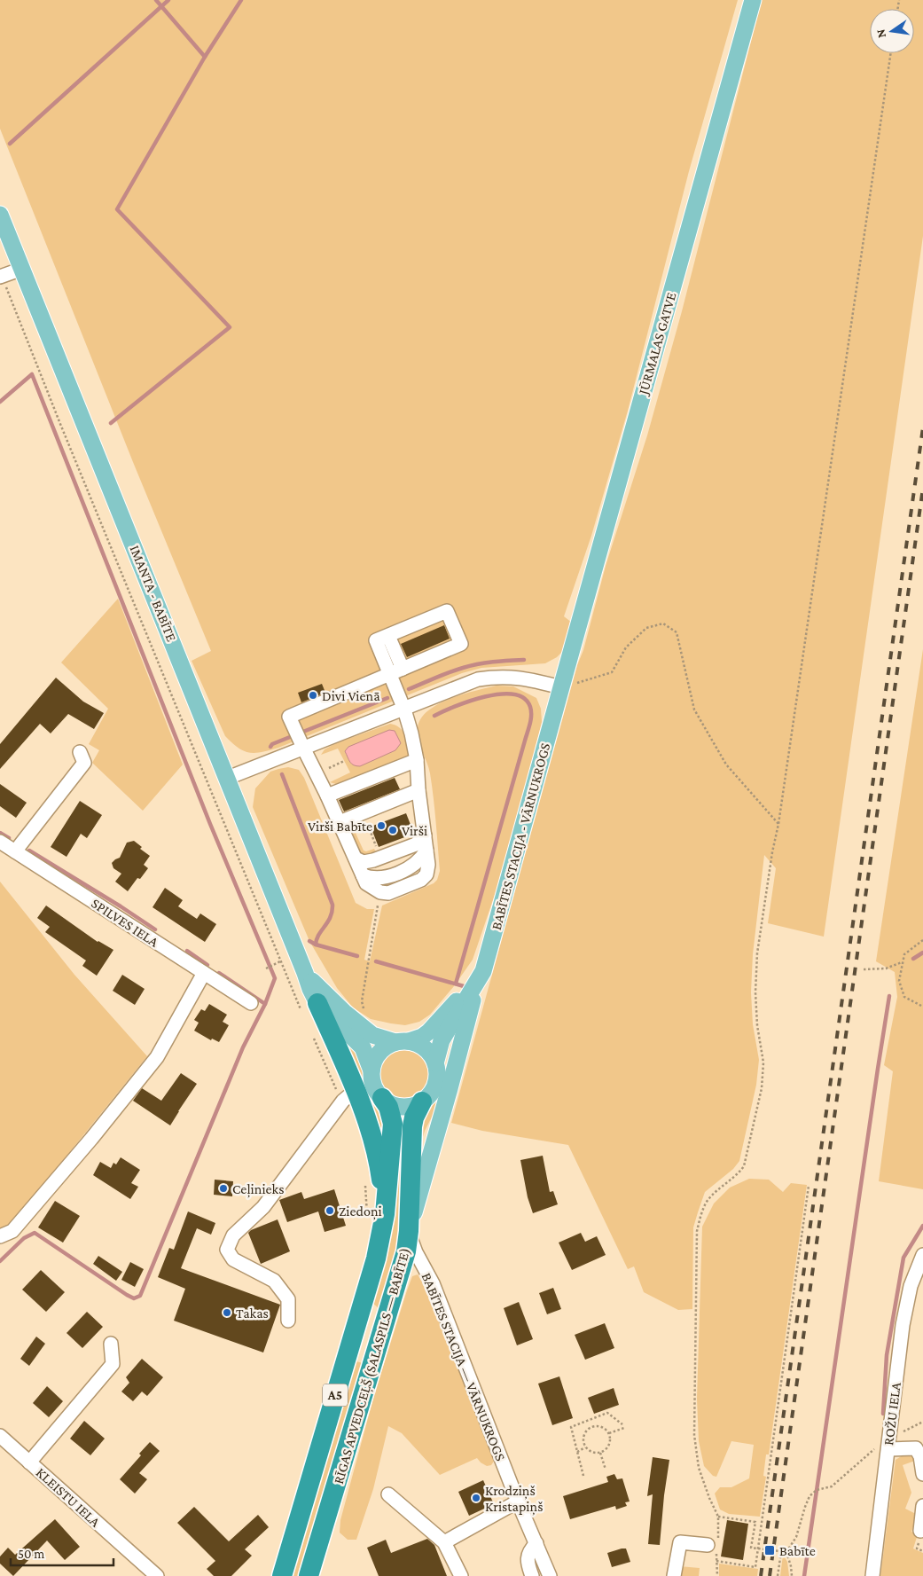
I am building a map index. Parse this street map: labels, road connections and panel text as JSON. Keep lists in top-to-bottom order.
{
  "streets": {
    "highway": ["RĪGAS APVEDCEĻŠ (SALASPILS — BABĪTE)", "A5"],
    "main road": ["JŪRMALAS GATVE", "IMANTA - BABĪTE", "BABĪTES STACIJA - VĀRNUKROGS"],
    "street": [
      "SPILVES IELA",
      "BABĪTES STACIJA — VĀRNUKROGS",
      "ROŽU IELA",
      "KLEISTU IELA"
    ]
  },
  "crossings": [
    ["JŪRMALAS GATVE", "BABĪTES STACIJA - VĀRNUKROGS"],
    ["IMANTA - BABĪTE", "BABĪTES STACIJA - VĀRNUKROGS"],
    ["IMANTA - BABĪTE", "RĪGAS APVEDCEĻŠ (SALASPILS — BABĪTE)"],
    ["BABĪTES STACIJA - VĀRNUKROGS", "RĪGAS APVEDCEĻŠ (SALASPILS — BABĪTE)"],
    ["BABĪTES STACIJA - VĀRNUKROGS", "A5"],
    ["RĪGAS APVEDCEĻŠ (SALASPILS — BABĪTE)", "BABĪTES STACIJA — VĀRNUKROGS"],
    ["RĪGAS APVEDCEĻŠ (SALASPILS — BABĪTE)", "A5"],
    ["BABĪTES STACIJA — VĀRNUKROGS", "A5"]
  ],
  "places": {
    "other": [
      "Divi Vienā",
      "Virši Babīte",
      "Virši",
      "Ceļinieks",
      "Ziedoņi",
      "Takas",
      "Krodziņš Kristapiņš"
    ],
    "transit": ["Babīte"]
  },
  "scale_bar": "50 m",
  "north": "left"
}
